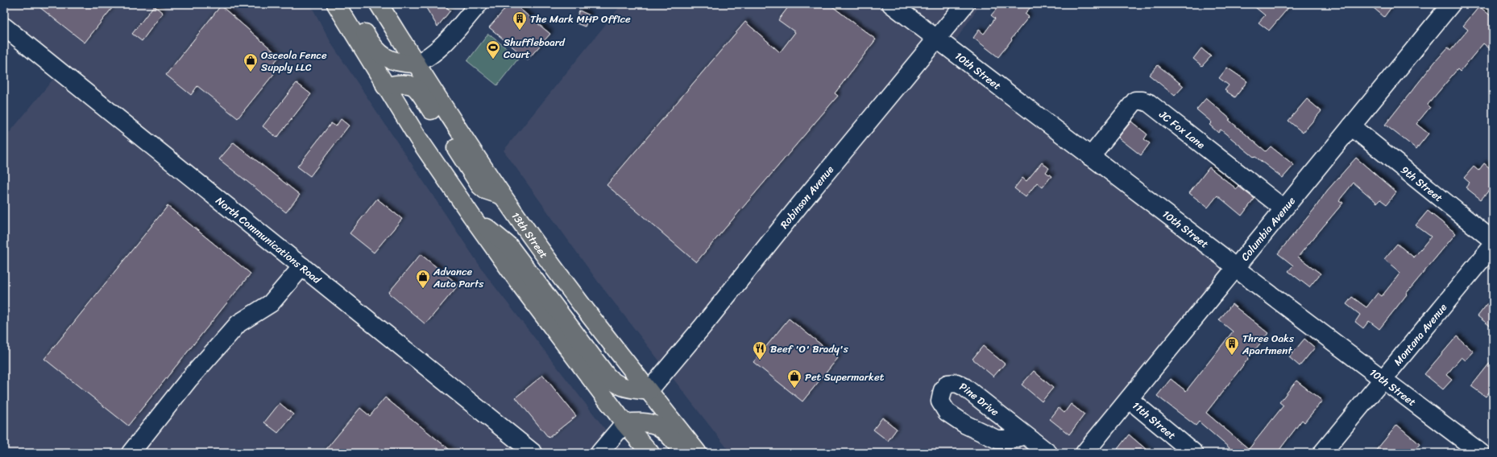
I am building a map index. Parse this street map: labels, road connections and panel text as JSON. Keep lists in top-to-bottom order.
{
  "streets": {
    "highway": ["13th Street"],
    "street": [
      "10th Street",
      "JC Fox Lane",
      "9th Street",
      "Robinson Avenue",
      "Columbia Avenue",
      "North Communications Road",
      "Montana Avenue",
      "11th Street"
    ]
  },
  "crossings": [
    ["10th Street", "JC Fox Lane"],
    ["10th Street", "Robinson Avenue"],
    ["10th Street", "Columbia Avenue"],
    ["10th Street", "Montana Avenue"],
    ["JC Fox Lane", "Columbia Avenue"],
    ["9th Street", "Columbia Avenue"],
    ["Robinson Avenue", "13th Street"],
    ["Columbia Avenue", "11th Street"]
  ],
  "places": {
    "building": ["The Mark MHP Office", "Three Oaks Apartment"],
    "sports": ["Shuffleboard Court"],
    "shop": ["Osceola Fence Supply LLC", "Advance Auto Parts", "Pet Supermarket"],
    "restaurant": ["Beef 'O' Brady's"]
  }
}
